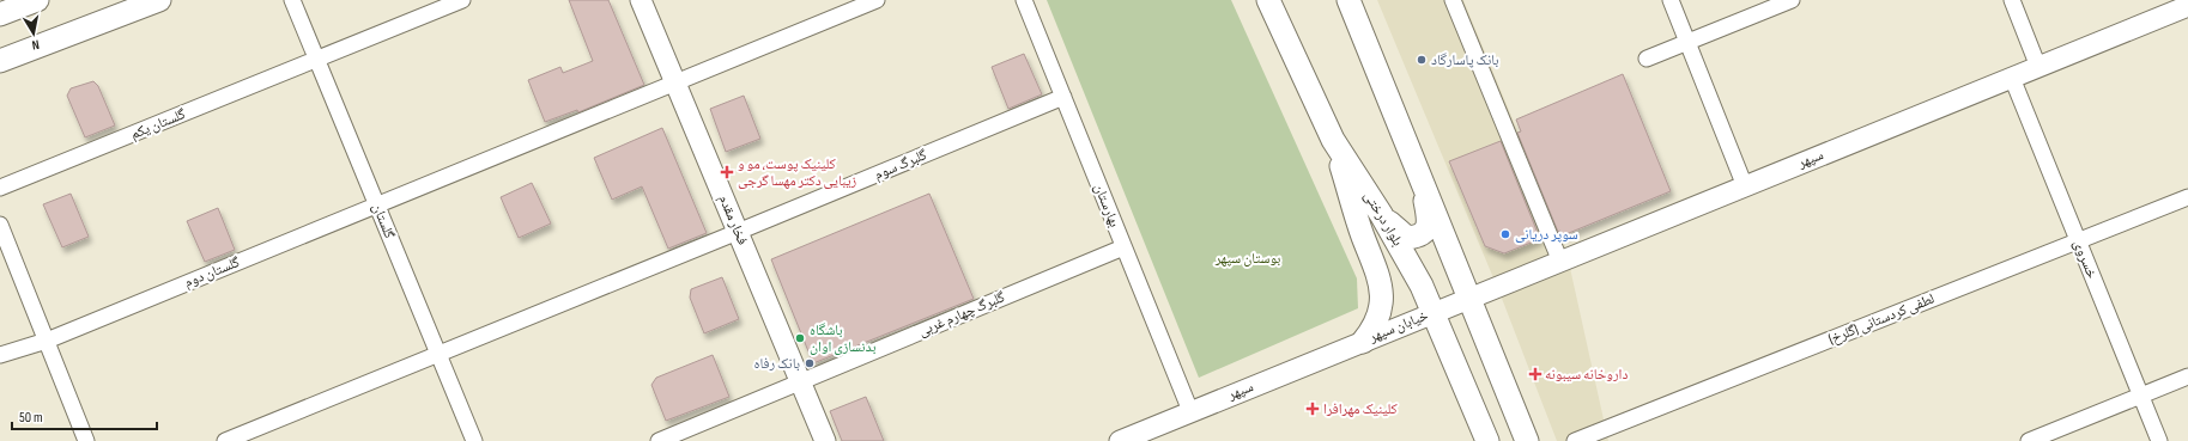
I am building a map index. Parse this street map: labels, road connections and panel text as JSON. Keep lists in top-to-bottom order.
{
  "streets": {
    "main road": ["بلوار درختی"],
    "street": [
      "گلستان یکم",
      "سپهر",
      "گلبرگ سوم",
      "بهارستان",
      "فخار مقدم",
      "گلستان",
      "خسروی",
      "گلستان دوم",
      "گلبرگ چهارم غربی",
      "لطفی کردستانی (گلرخ)",
      "خیابان سپهر"
    ]
  },
  "crossings": [
    ["گلستان یکم", "گلستان"],
    ["سپهر", "بهارستان"],
    ["سپهر", "بلوار درختی"],
    ["سپهر", "خسروی"],
    ["سپهر", "خیابان سپهر"],
    ["گلبرگ سوم", "بهارستان"],
    ["گلبرگ سوم", "فخار مقدم"],
    ["گلبرگ سوم", "گلستان"],
    ["بهارستان", "گلبرگ چهارم غربی"],
    ["بلوار درختی", "خیابان سپهر"],
    ["فخار مقدم", "گلستان دوم"],
    ["فخار مقدم", "گلبرگ چهارم غربی"],
    ["گلستان", "گلستان دوم"],
    ["خسروی", "لطفی کردستانی (گلرخ)"]
  ],
  "parks": ["بوستان سپهر"],
  "places": {
    "other": [
      "بانک پاسارگاد",
      "سوپر دریانی",
      "باشگاه بدنسازی اوان",
      "بانک رفاه"
    ],
    "health": ["کلینیک پوست، مو و زیبایی دکتر مهسا گرجی", "داروخانه سیبونه", "کلینیک مهرافرا"]
  },
  "scale_bar": "50 m",
  "north": "bottom"
}
